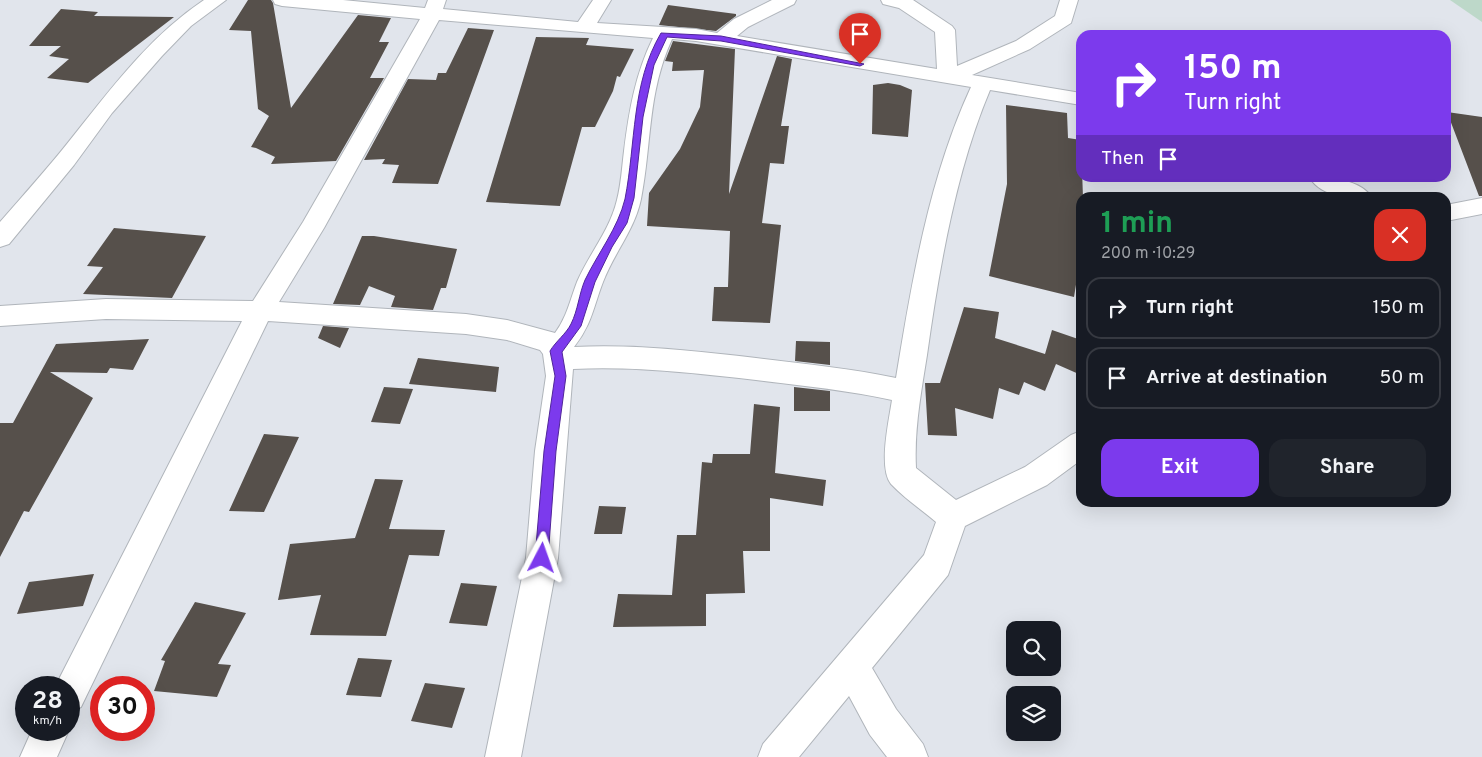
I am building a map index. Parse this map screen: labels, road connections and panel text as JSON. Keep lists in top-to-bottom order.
{
  "page": {
    "turn": ["150 m", "Turn right"],
    "then": "Then",
    "heading": ["1 min", "200 m · 10:29"],
    "list": [
      {
        "name": "Turn right",
        "value": "150 m"
      },
      {
        "name": "Arrive at destination",
        "value": "50 m"
      }
    ],
    "buttons": ["Exit", "Share"],
    "speed": "28 km/h",
    "limit": "30"
  }
}
